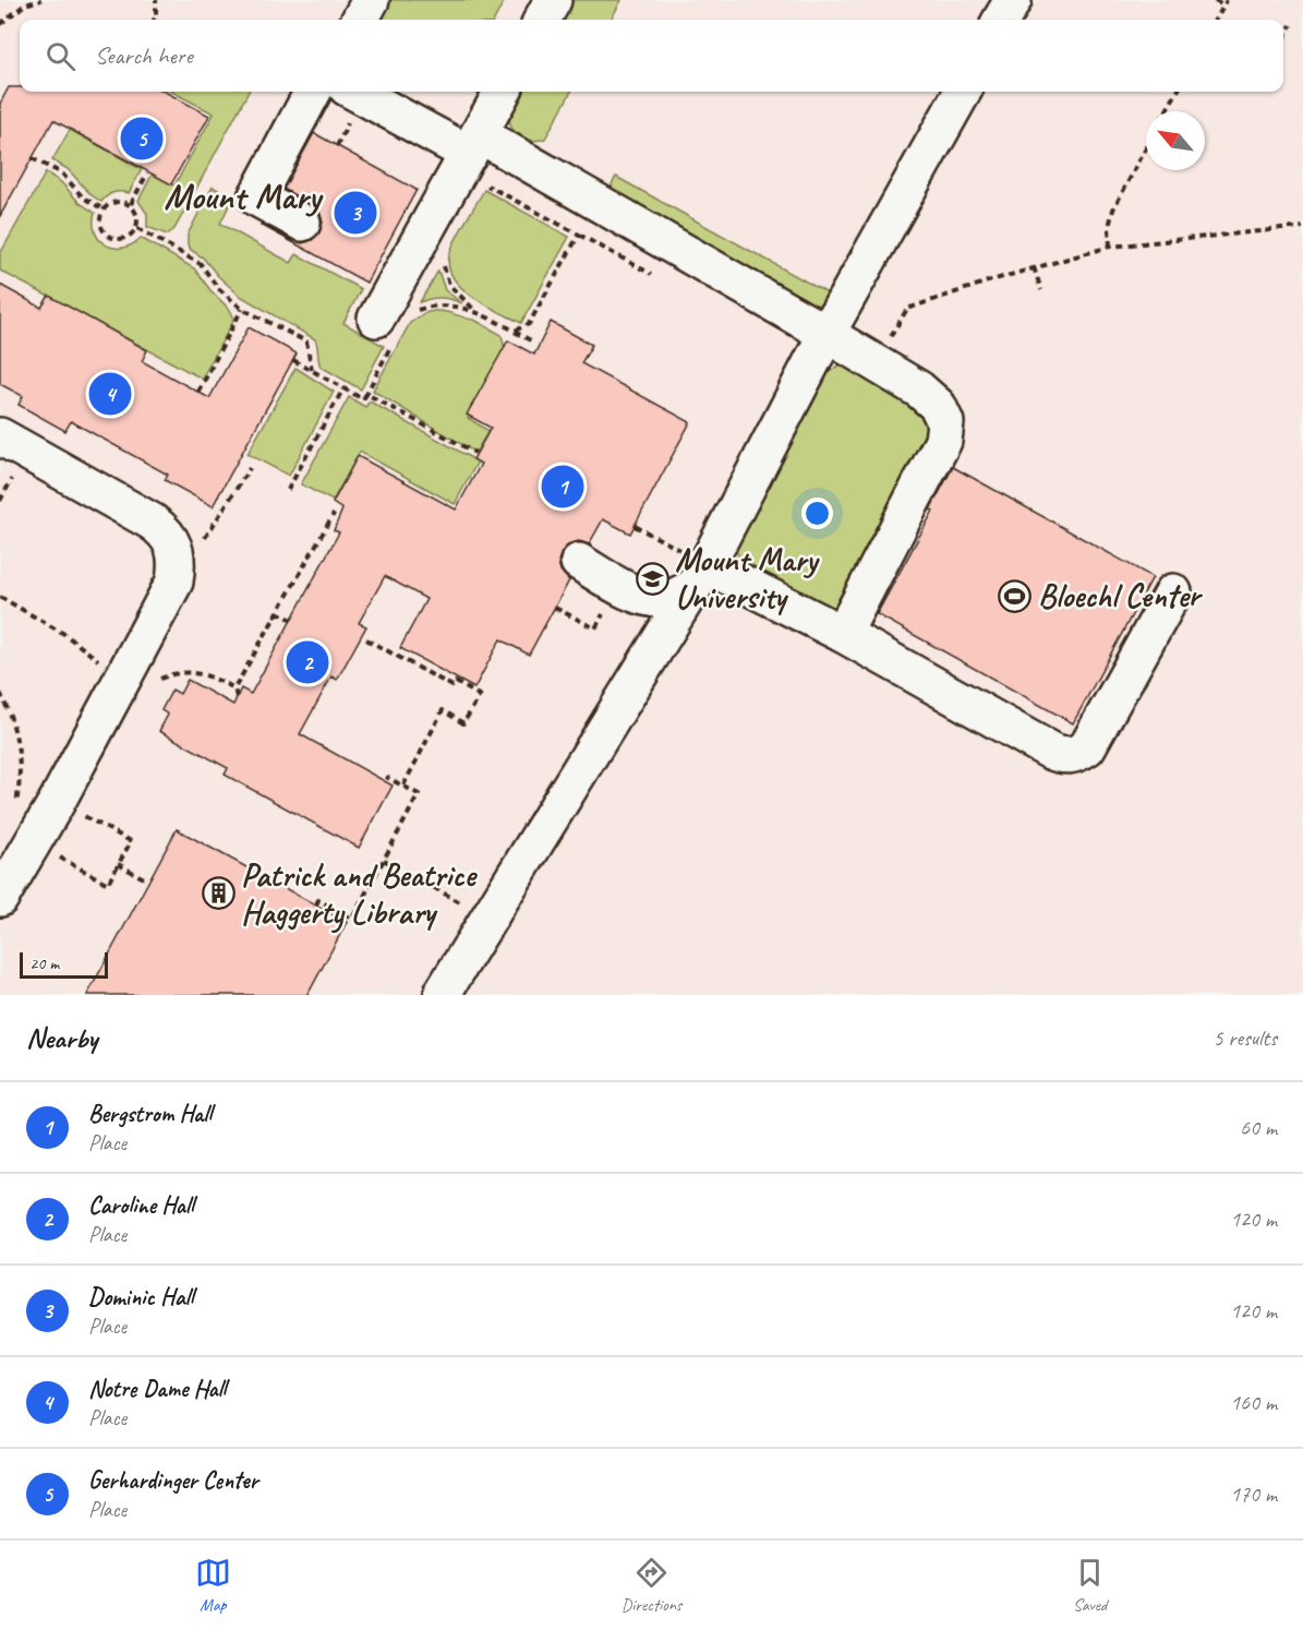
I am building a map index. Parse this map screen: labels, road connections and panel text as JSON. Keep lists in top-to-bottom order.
{
  "districts": ["Mount Mary"],
  "places": {
    "school or university": ["Mount Mary University"],
    "sports": ["Bloechl Center"],
    "building": ["Patrick and Beatrice Haggerty Library"]
  },
  "scale_bar": "20 m",
  "north": "top left",
  "page": {
    "search": "Search here",
    "pins": [
      "5",
      "3",
      "4",
      "1",
      "2"
    ],
    "scale": "20 m",
    "heading": ["Nearby", "5 results"],
    "list": [
      {
        "mark": "1",
        "name": "Bergstrom Hall",
        "note": "Place",
        "value": "60 m"
      },
      {
        "mark": "2",
        "name": "Caroline Hall",
        "note": "Place",
        "value": "120 m"
      },
      {
        "mark": "3",
        "name": "Dominic Hall",
        "note": "Place",
        "value": "120 m"
      },
      {
        "mark": "4",
        "name": "Notre Dame Hall",
        "note": "Place",
        "value": "160 m"
      },
      {
        "mark": "5",
        "name": "Gerhardinger Center",
        "note": "Place",
        "value": "170 m"
      }
    ],
    "nav": ["Map", "Directions", "Saved"]
  }
}
